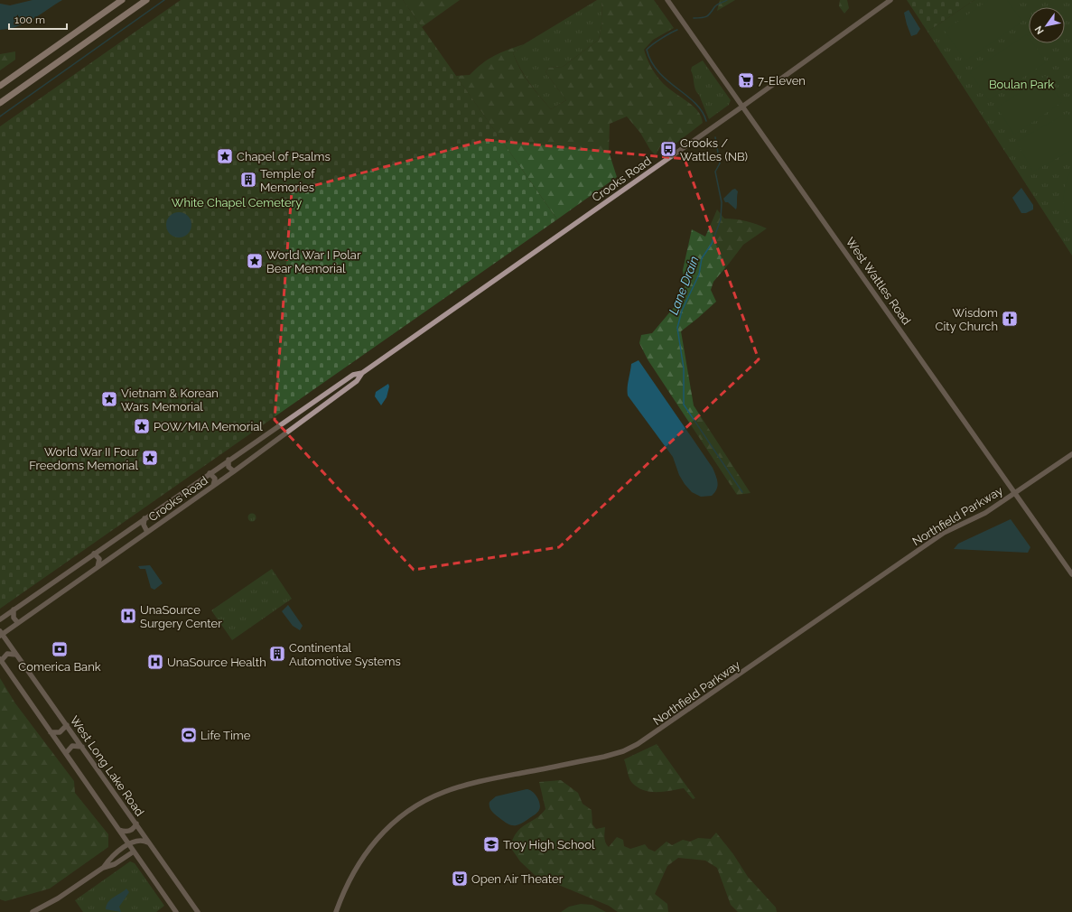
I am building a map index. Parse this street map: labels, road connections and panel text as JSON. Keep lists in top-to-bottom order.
{
  "streets": {
    "main road": [
      "Crooks Road",
      "West Wattles Road",
      "Northfield Parkway",
      "West Long Lake Road"
    ]
  },
  "crossings": [
    ["Crooks Road", "West Wattles Road"],
    ["Crooks Road", "West Long Lake Road"],
    ["West Wattles Road", "Northfield Parkway"]
  ],
  "water": ["Lane Drain"],
  "parks": ["Boulan Park", "White Chapel Cemetery"],
  "places": {
    "supermarket": ["7-Eleven"],
    "bus stop": ["Crooks / Wattles (NB)"],
    "place": [
      "Chapel of Psalms",
      "World War I Polar Bear Memorial",
      "Vietnam & Korean Wars Memorial",
      "POW/MIA Memorial",
      "World War II Four Freedoms Memorial"
    ],
    "building": ["Temple of Memories", "Continental Automotive Systems"],
    "church": ["Wisdom City Church"],
    "hospital": ["UnaSource Surgery Center", "UnaSource Health"],
    "bank": ["Comerica Bank"],
    "sports": ["Life Time"],
    "school or university": ["Troy High School"],
    "theatre": ["Open Air Theater"]
  },
  "scale_bar": "100 m",
  "north": "bottom left"
}
